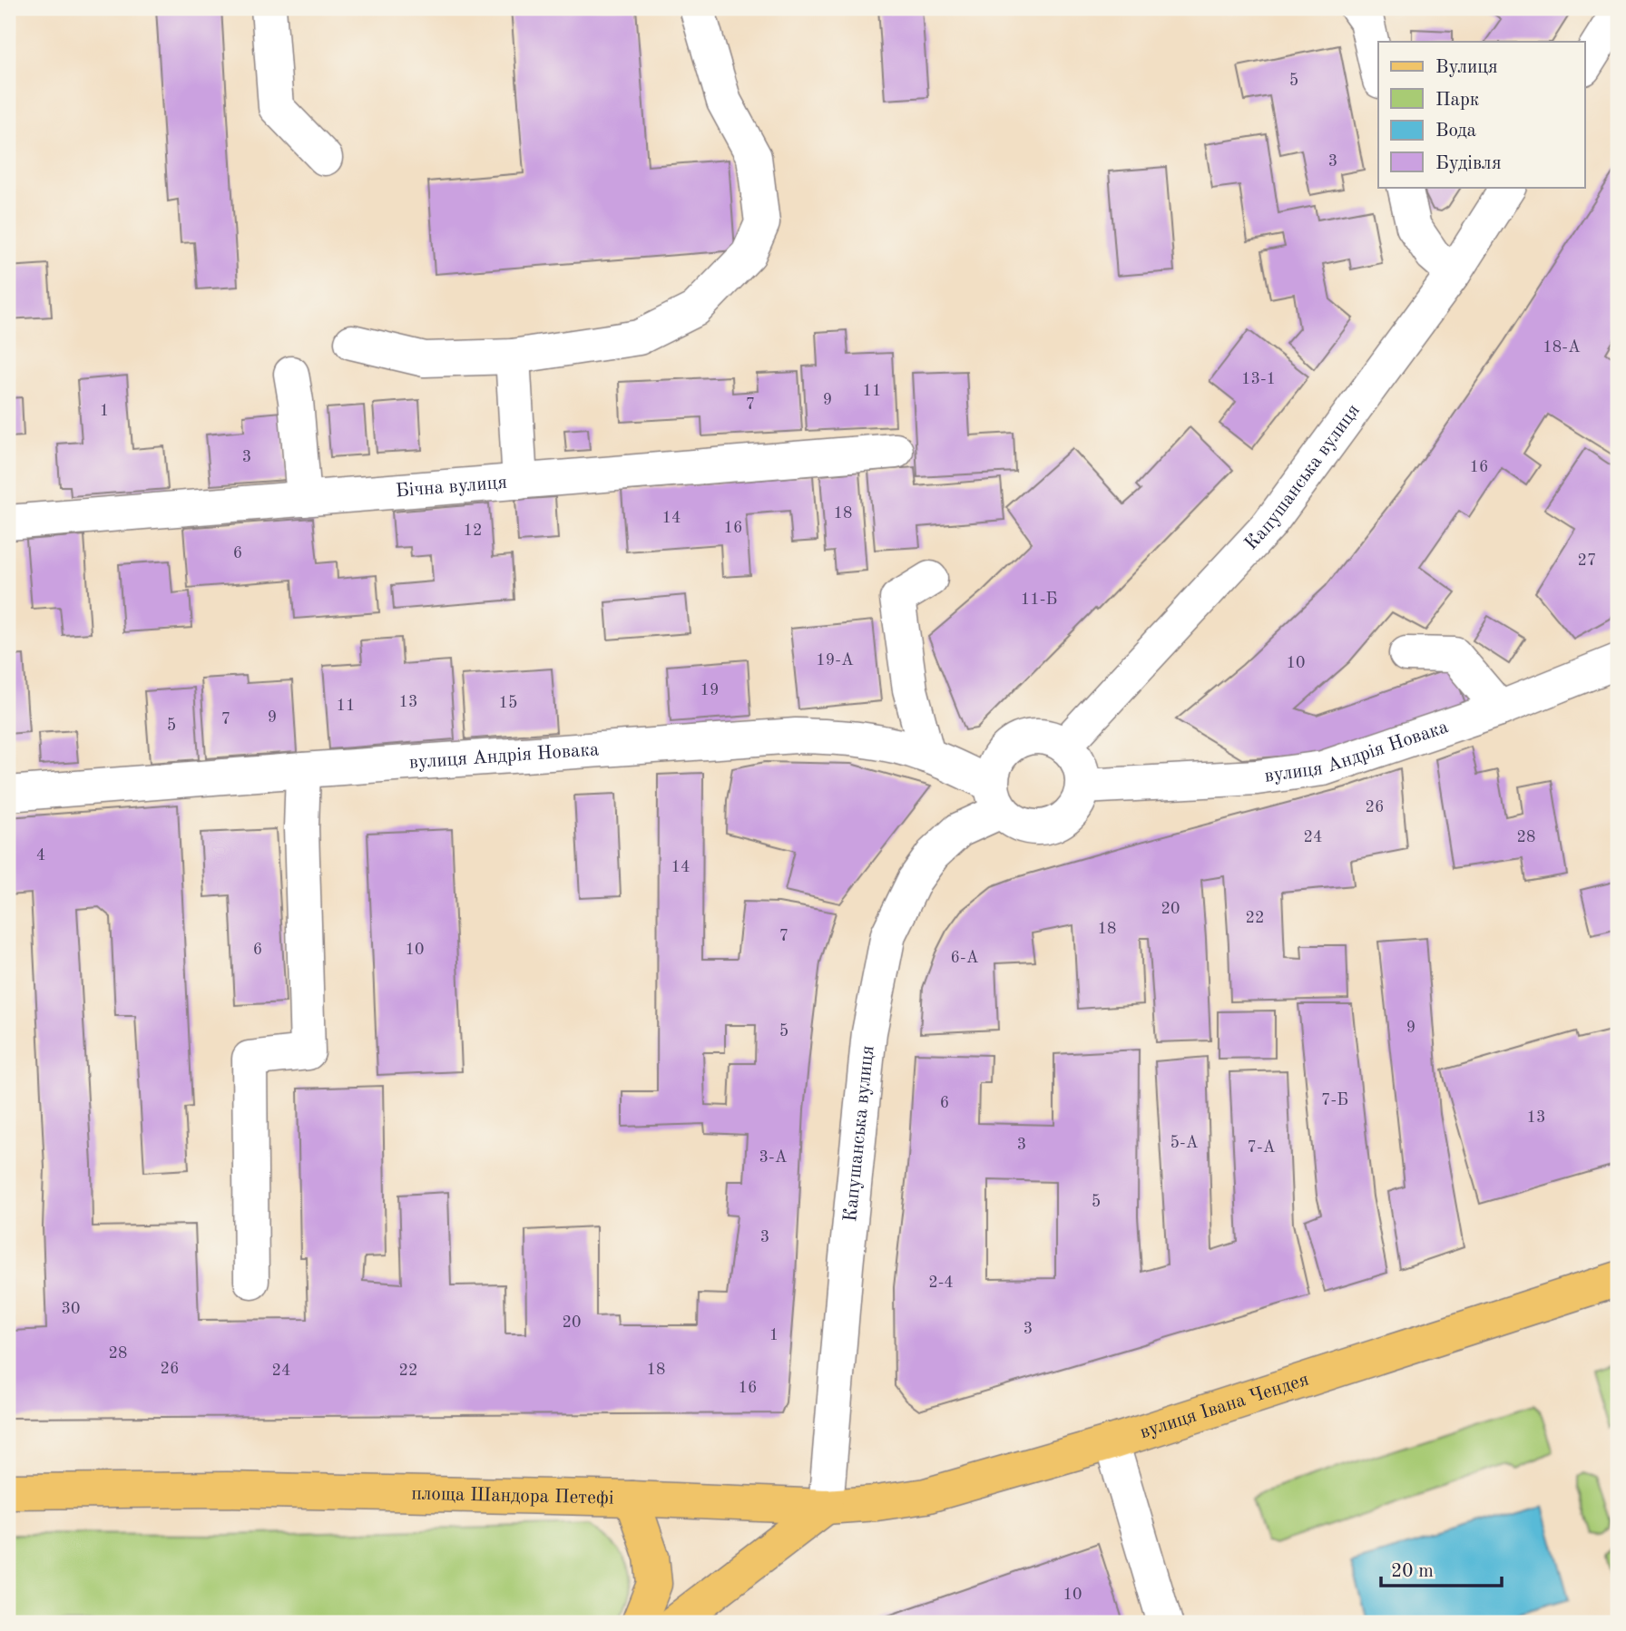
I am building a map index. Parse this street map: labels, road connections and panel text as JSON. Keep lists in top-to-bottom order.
{
  "streets": {
    "main road": ["вулиця Івана Чендея", "площа Шандора Петефі"],
    "street": ["Капушанська вулиця", "Бічна вулиця", "вулиця Андрія Новака"]
  },
  "crossings": [
    ["Капушанська вулиця", "вулиця Андрія Новака"],
    ["Капушанська вулиця", "вулиця Івана Чендея"],
    ["Капушанська вулиця", "площа Шандора Петефі"],
    ["вулиця Івана Чендея", "площа Шандора Петефі"]
  ],
  "house_numbers": [
    "5",
    "3",
    "18-А",
    "13-1",
    "11",
    "9",
    "7",
    "1",
    "3",
    "16",
    "18",
    "14",
    "16",
    "12",
    "6",
    "27",
    "11-Б",
    "19-А",
    "10",
    "19",
    "13",
    "15",
    "11",
    "9",
    "7",
    "5",
    "26",
    "24",
    "28",
    "4",
    "14",
    "20",
    "22",
    "18",
    "7",
    "6",
    "10",
    "6-А",
    "9",
    "5",
    "7-Б",
    "6",
    "13",
    "5-А",
    "3",
    "7-А",
    "3-А",
    "5",
    "3",
    "2-4",
    "30",
    "20",
    "3",
    "1",
    "28",
    "26",
    "18",
    "24",
    "22",
    "16",
    "10"
  ],
  "legend": [
    "Вулиця",
    "Парк",
    "Вода",
    "Будівля"
  ],
  "scale_bar": "20 m"
}
